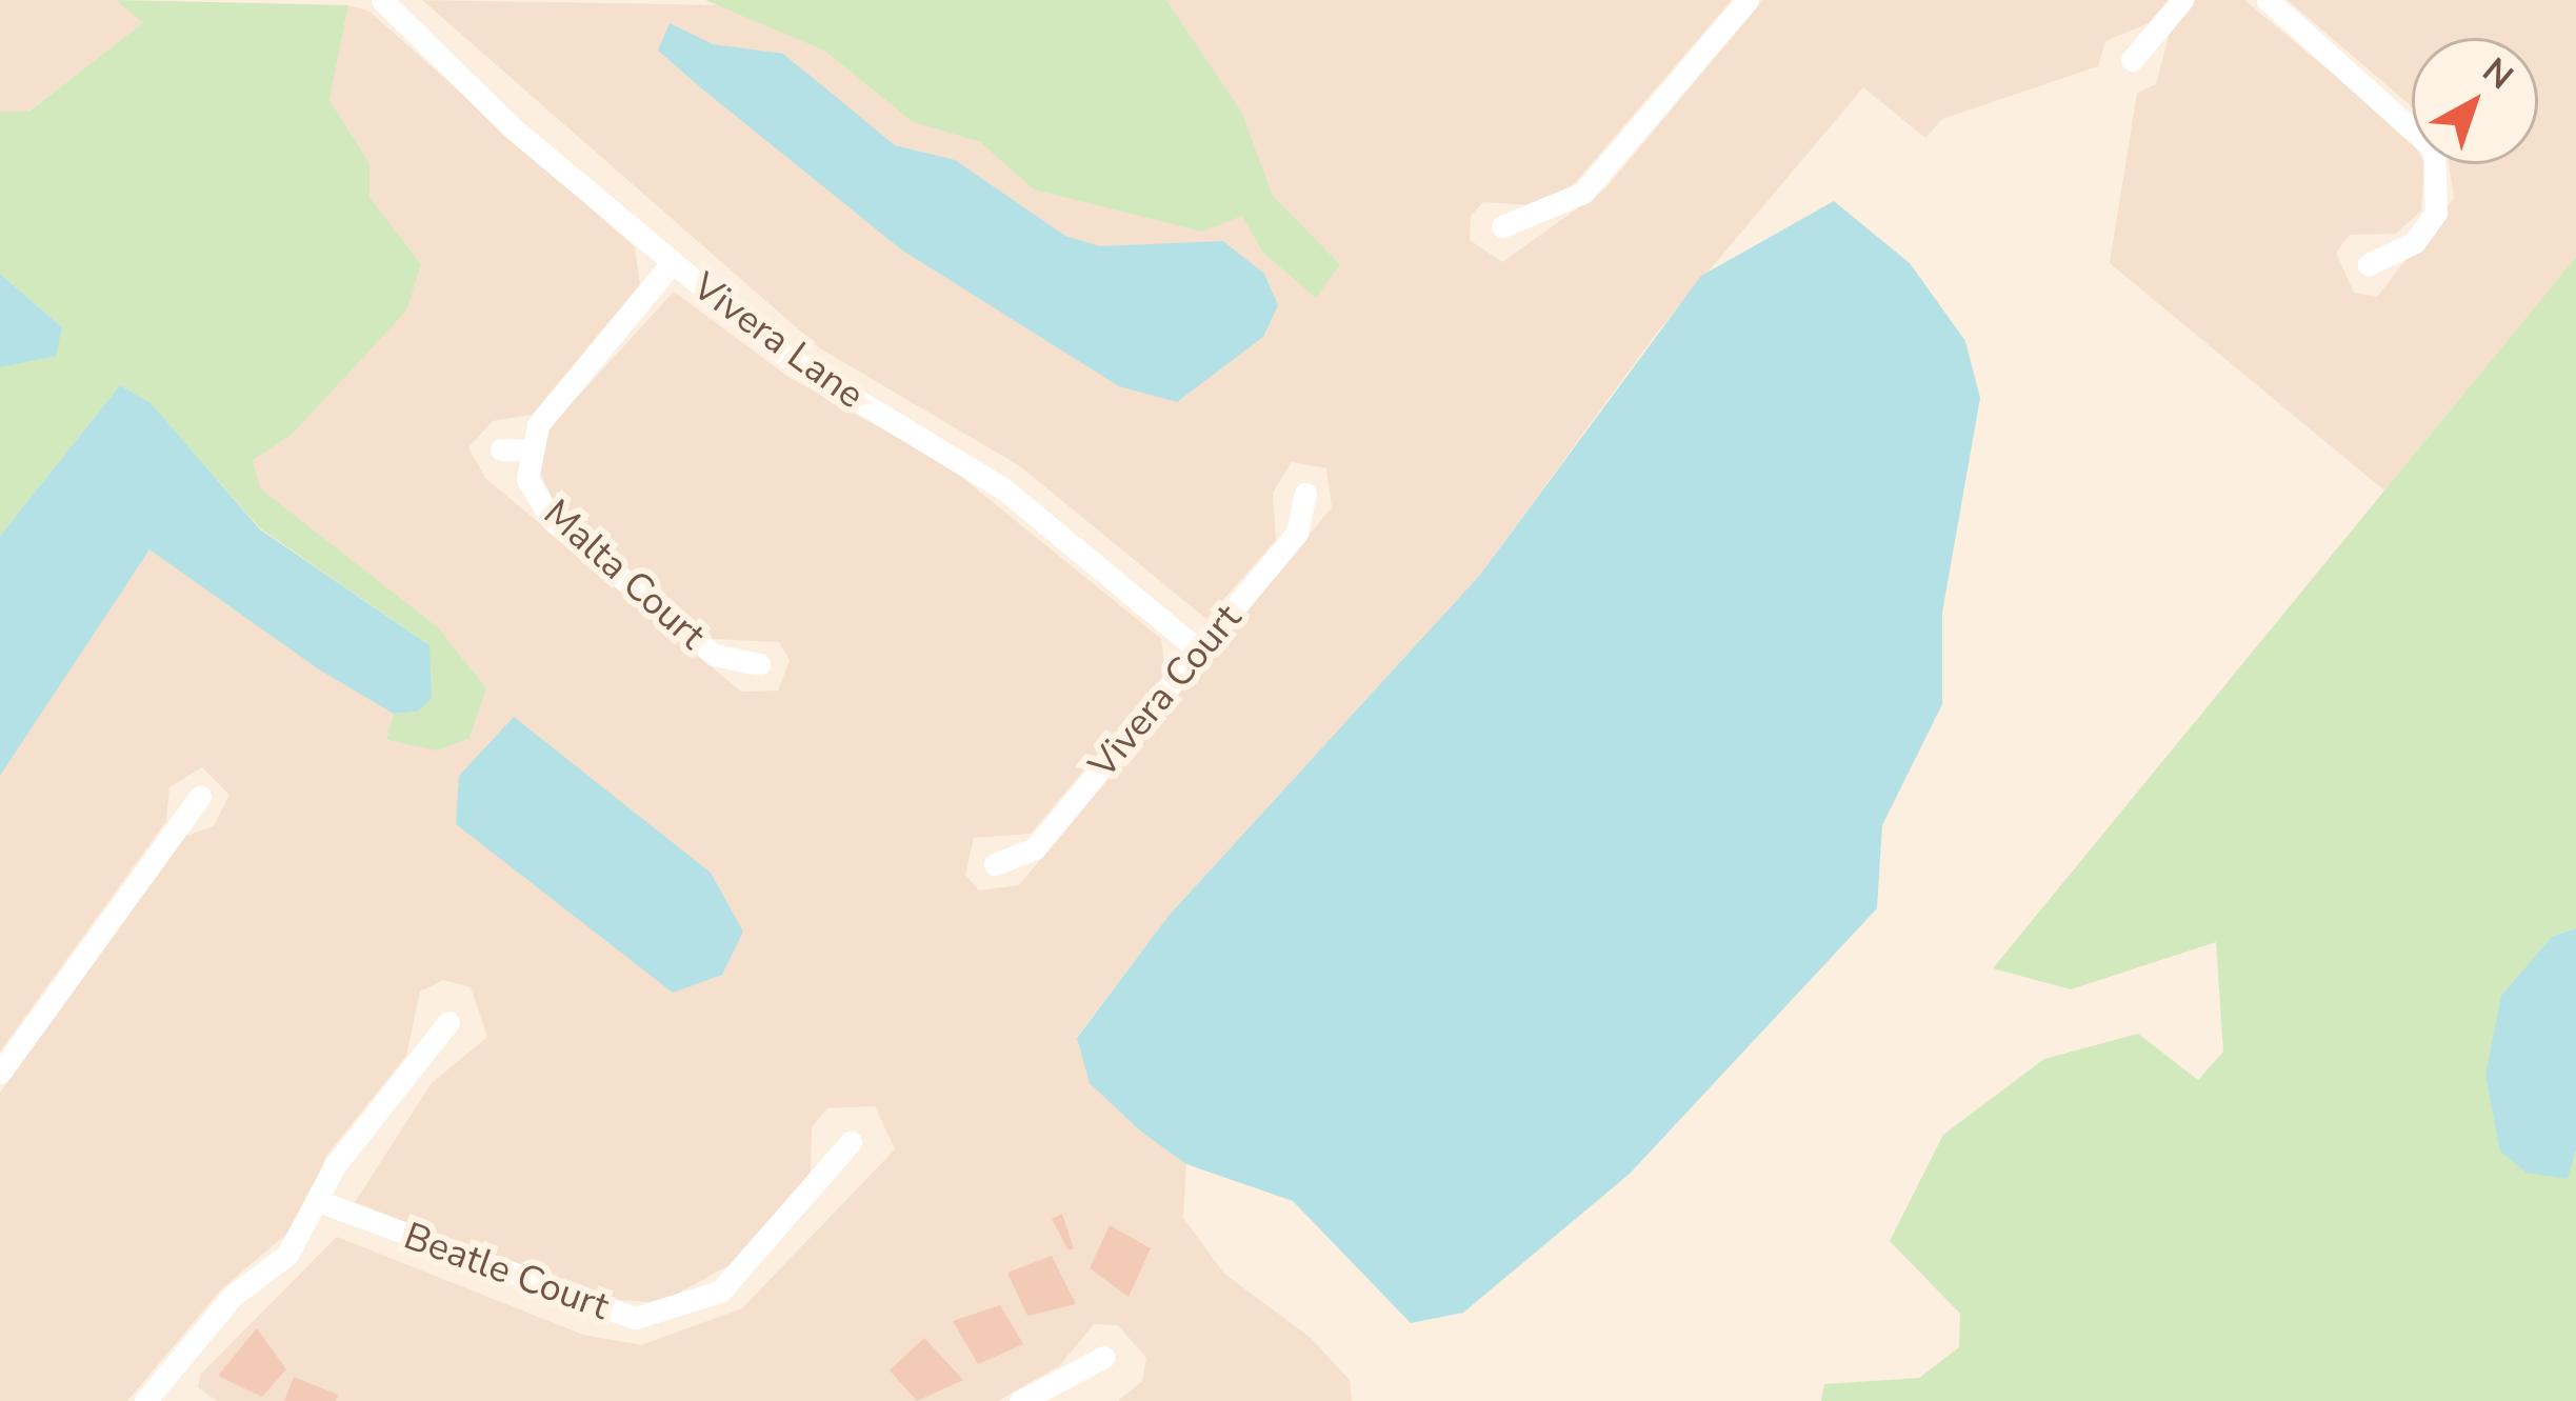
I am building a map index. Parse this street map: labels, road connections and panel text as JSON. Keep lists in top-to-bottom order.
{
  "streets": {
    "street": [
      "Vivera Lane",
      "Malta Court",
      "Vivera Court",
      "Beatle Court"
    ]
  },
  "crossings": [
    ["Vivera Lane", "Malta Court"],
    ["Vivera Lane", "Vivera Court"]
  ],
  "north": "top right"
}
